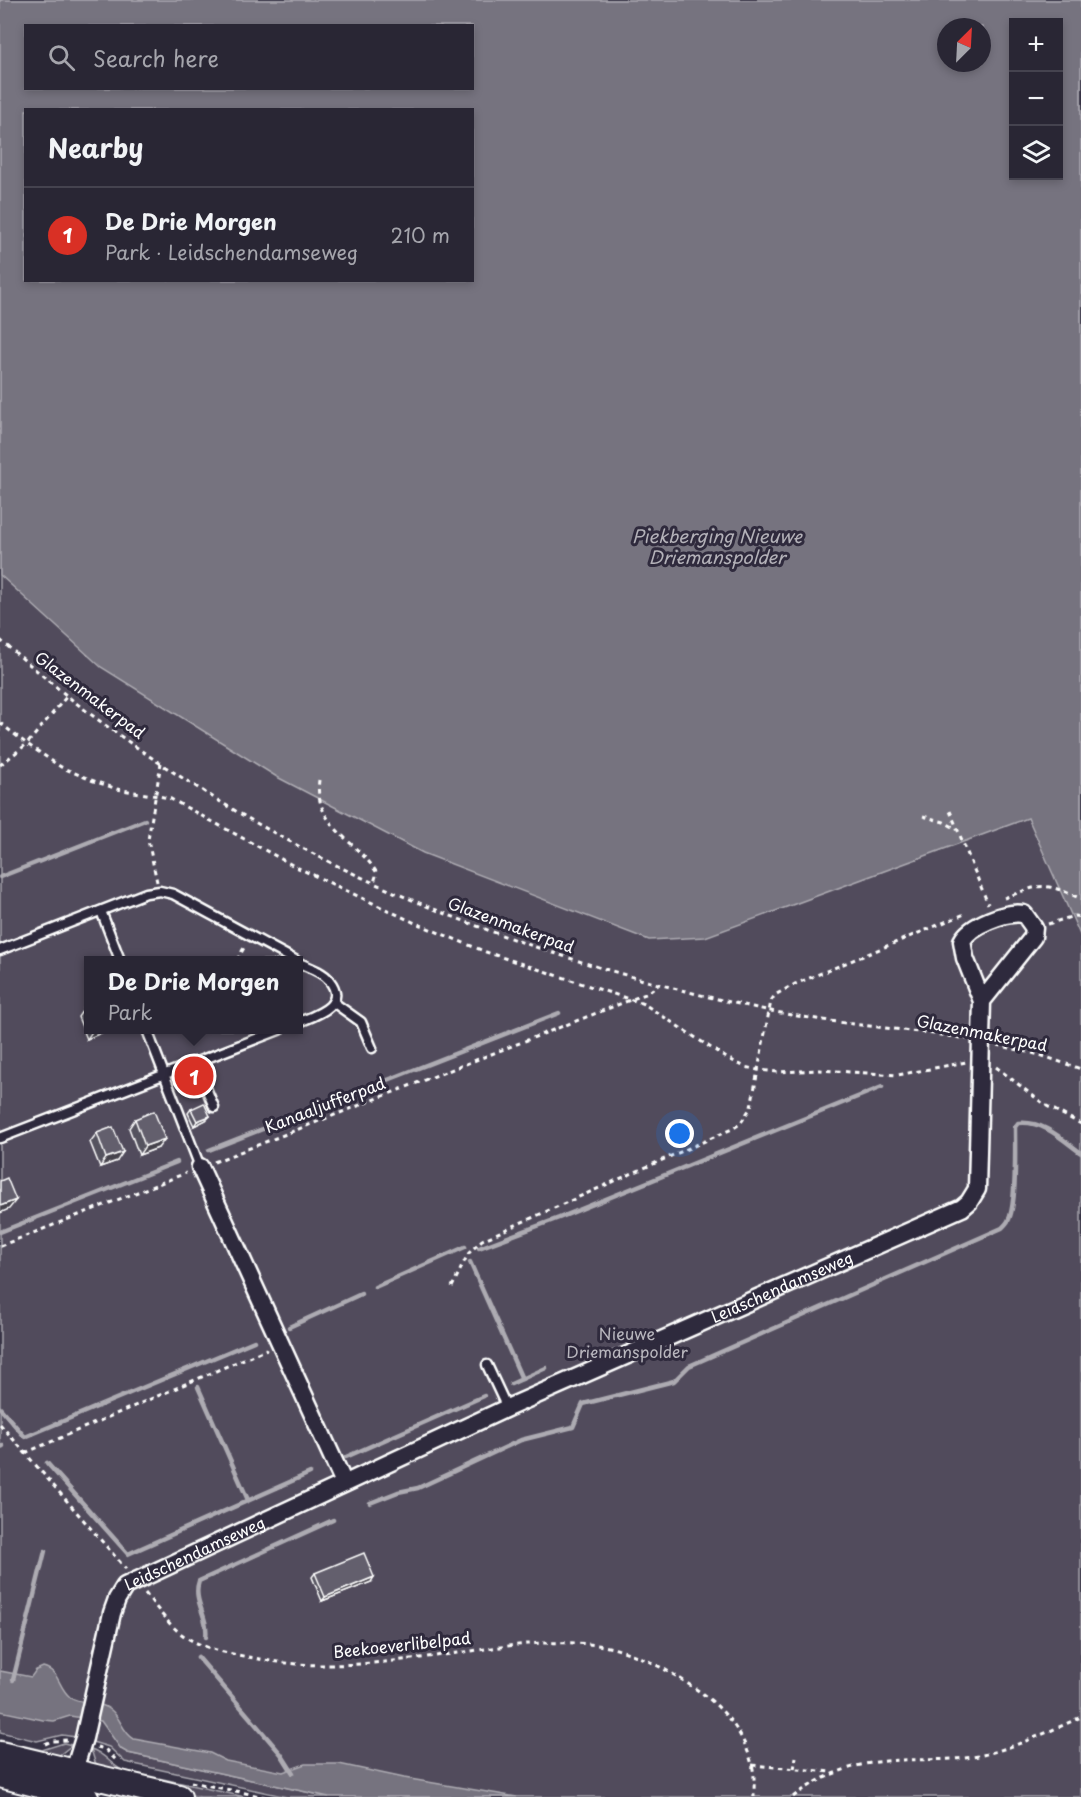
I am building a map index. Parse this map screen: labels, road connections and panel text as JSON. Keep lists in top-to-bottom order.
{
  "streets": {
    "street": ["Leidschendamseweg"],
    "path": ["Glazenmakerpad", "Kanaaljufferpad", "Beekoeverlibelpad"]
  },
  "crossings": [
    ["Glazenmakerpad", "Kanaaljufferpad"],
    ["Glazenmakerpad", "Leidschendamseweg"],
    ["Leidschendamseweg", "Beekoeverlibelpad"]
  ],
  "water": ["Piekberging Nieuwe Driemanspolder"],
  "parks": ["Nieuwe Driemanspolder"],
  "north": "top right",
  "page": {
    "map_buttons": ["+", "−"],
    "search": "Search here",
    "heading": "Nearby",
    "list": [
      {
        "mark": "1",
        "name": "De Drie Morgen",
        "note": "Park · Leidschendamseweg",
        "value": "210 m"
      }
    ],
    "popup": ["De Drie Morgen", "Park"],
    "pins": "1"
  }
}
